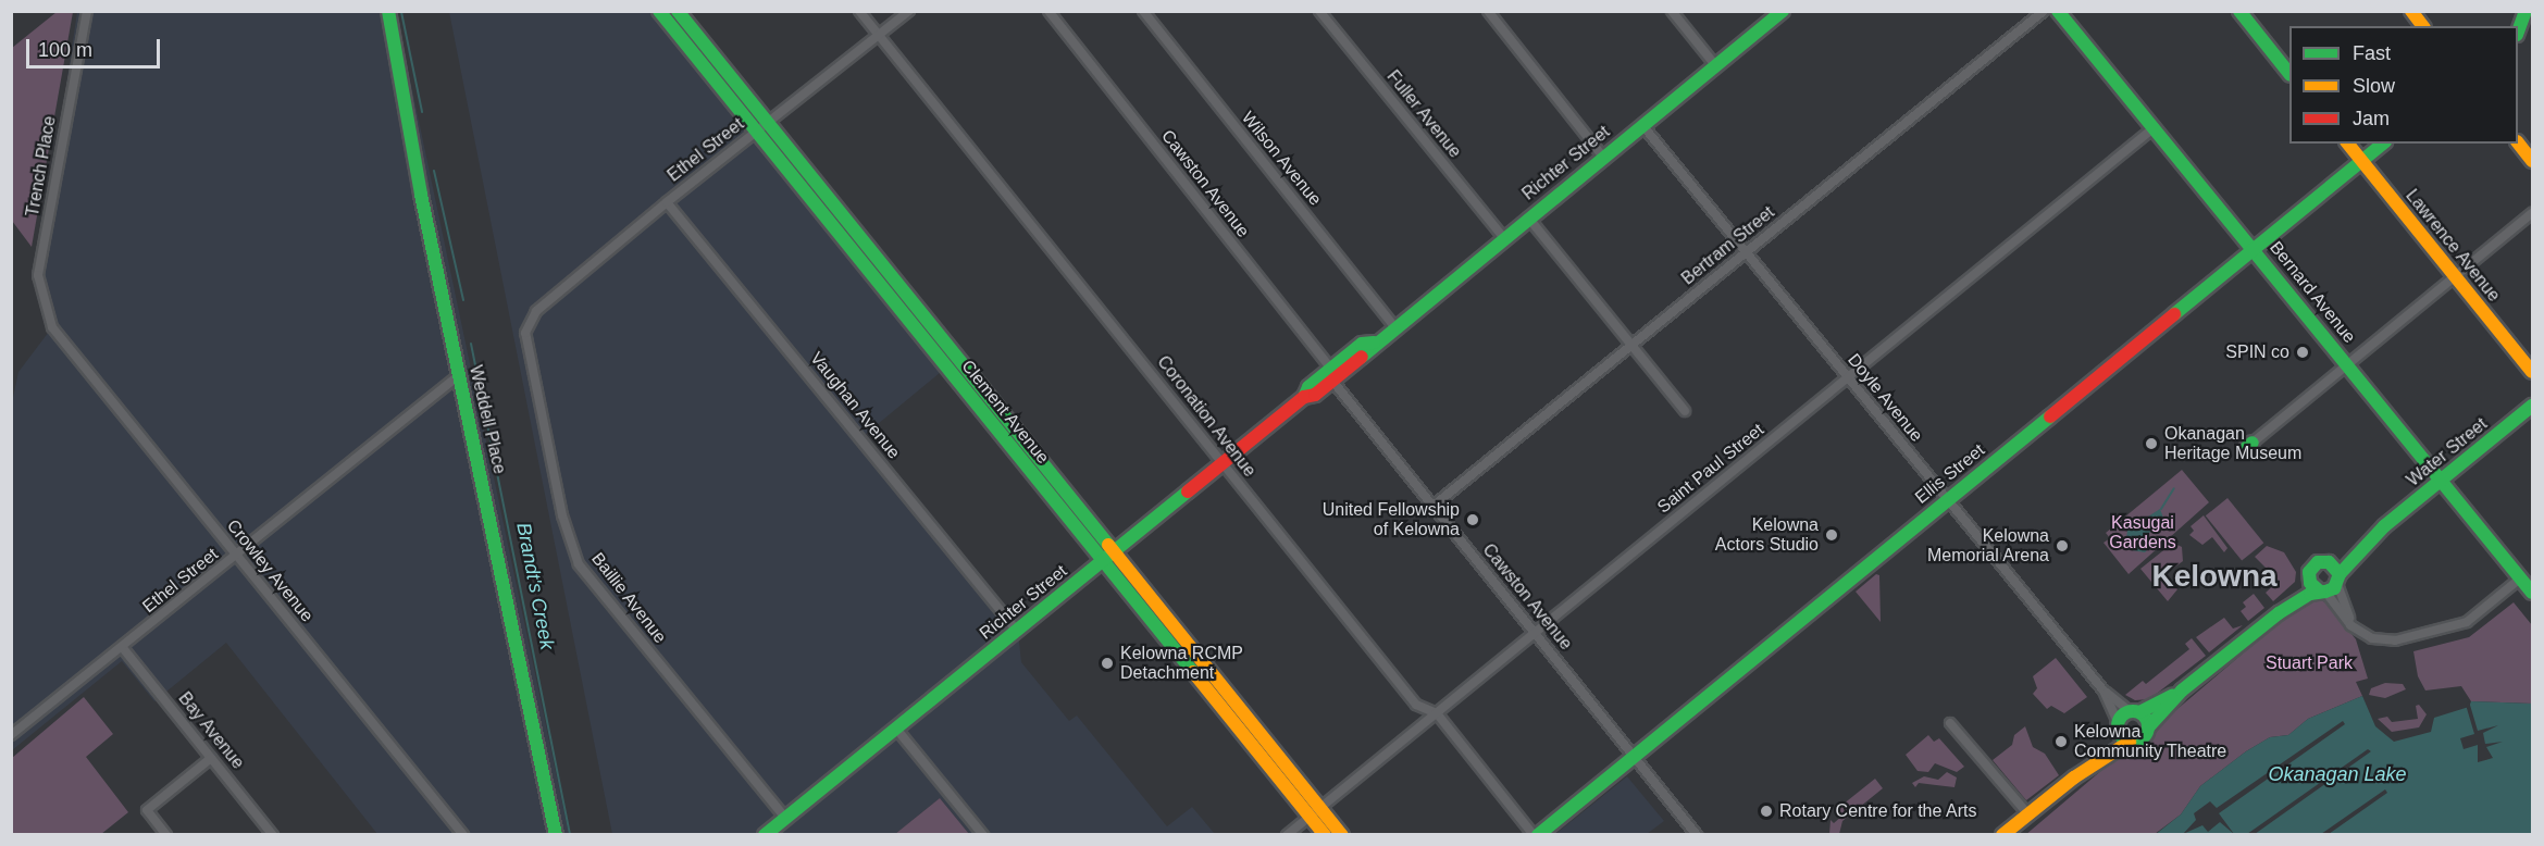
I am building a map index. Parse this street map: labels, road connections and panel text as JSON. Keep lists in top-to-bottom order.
{
  "streets": {
    "main road": [
      "Richter Street",
      "Lawrence Avenue",
      "Bernard Avenue",
      "Clement Avenue",
      "Weddell Place",
      "Water Street",
      "Ellis Street"
    ],
    "street": [
      "Fuller Avenue",
      "Ethel Street",
      "Wilson Avenue",
      "Trench Place",
      "Cawston Avenue",
      "Bertram Street",
      "Doyle Avenue",
      "Vaughan Avenue",
      "Coronation Avenue",
      "Saint Paul Street",
      "Crowley Avenue",
      "Baillie Avenue",
      "Bay Avenue"
    ]
  },
  "crossings": [
    ["Fuller Avenue", "Richter Street"],
    ["Ethel Street", "Vaughan Avenue"],
    ["Ethel Street", "Clement Avenue"],
    ["Ethel Street", "Coronation Avenue"],
    ["Ethel Street", "Weddell Place"],
    ["Ethel Street", "Crowley Avenue"],
    ["Ethel Street", "Baillie Avenue"],
    ["Ethel Street", "Bay Avenue"],
    ["Wilson Avenue", "Richter Street"],
    ["Richter Street", "Cawston Avenue"],
    ["Richter Street", "Doyle Avenue"],
    ["Richter Street", "Vaughan Avenue"],
    ["Richter Street", "Clement Avenue"],
    ["Richter Street", "Coronation Avenue"],
    ["Richter Street", "Baillie Avenue"],
    ["Trench Place", "Crowley Avenue"],
    ["Cawston Avenue", "Bertram Street"],
    ["Cawston Avenue", "Saint Paul Street"],
    ["Cawston Avenue", "Ellis Street"],
    ["Bertram Street", "Doyle Avenue"],
    ["Lawrence Avenue", "Ellis Street"],
    ["Bernard Avenue", "Water Street"],
    ["Bernard Avenue", "Saint Paul Street"],
    ["Bernard Avenue", "Ellis Street"],
    ["Doyle Avenue", "Saint Paul Street"],
    ["Doyle Avenue", "Ellis Street"],
    ["Clement Avenue", "Saint Paul Street"],
    ["Coronation Avenue", "Saint Paul Street"],
    ["Coronation Avenue", "Ellis Street"]
  ],
  "districts": ["Kelowna"],
  "water": ["Brandt's Creek", "Okanagan Lake"],
  "parks": ["Kasugai Gardens", "Stuart Park"],
  "places": [
    "SPIN co",
    "Okanagan Heritage Museum",
    "United Fellowship of Kelowna",
    "Kelowna Actors Studio",
    "Kelowna Memorial Arena",
    "Kelowna RCMP Detachment",
    "Kelowna Community Theatre",
    "Rotary Centre for the Arts"
  ],
  "legend": ["Fast", "Slow", "Jam"],
  "scale_bar": "100 m"
}
